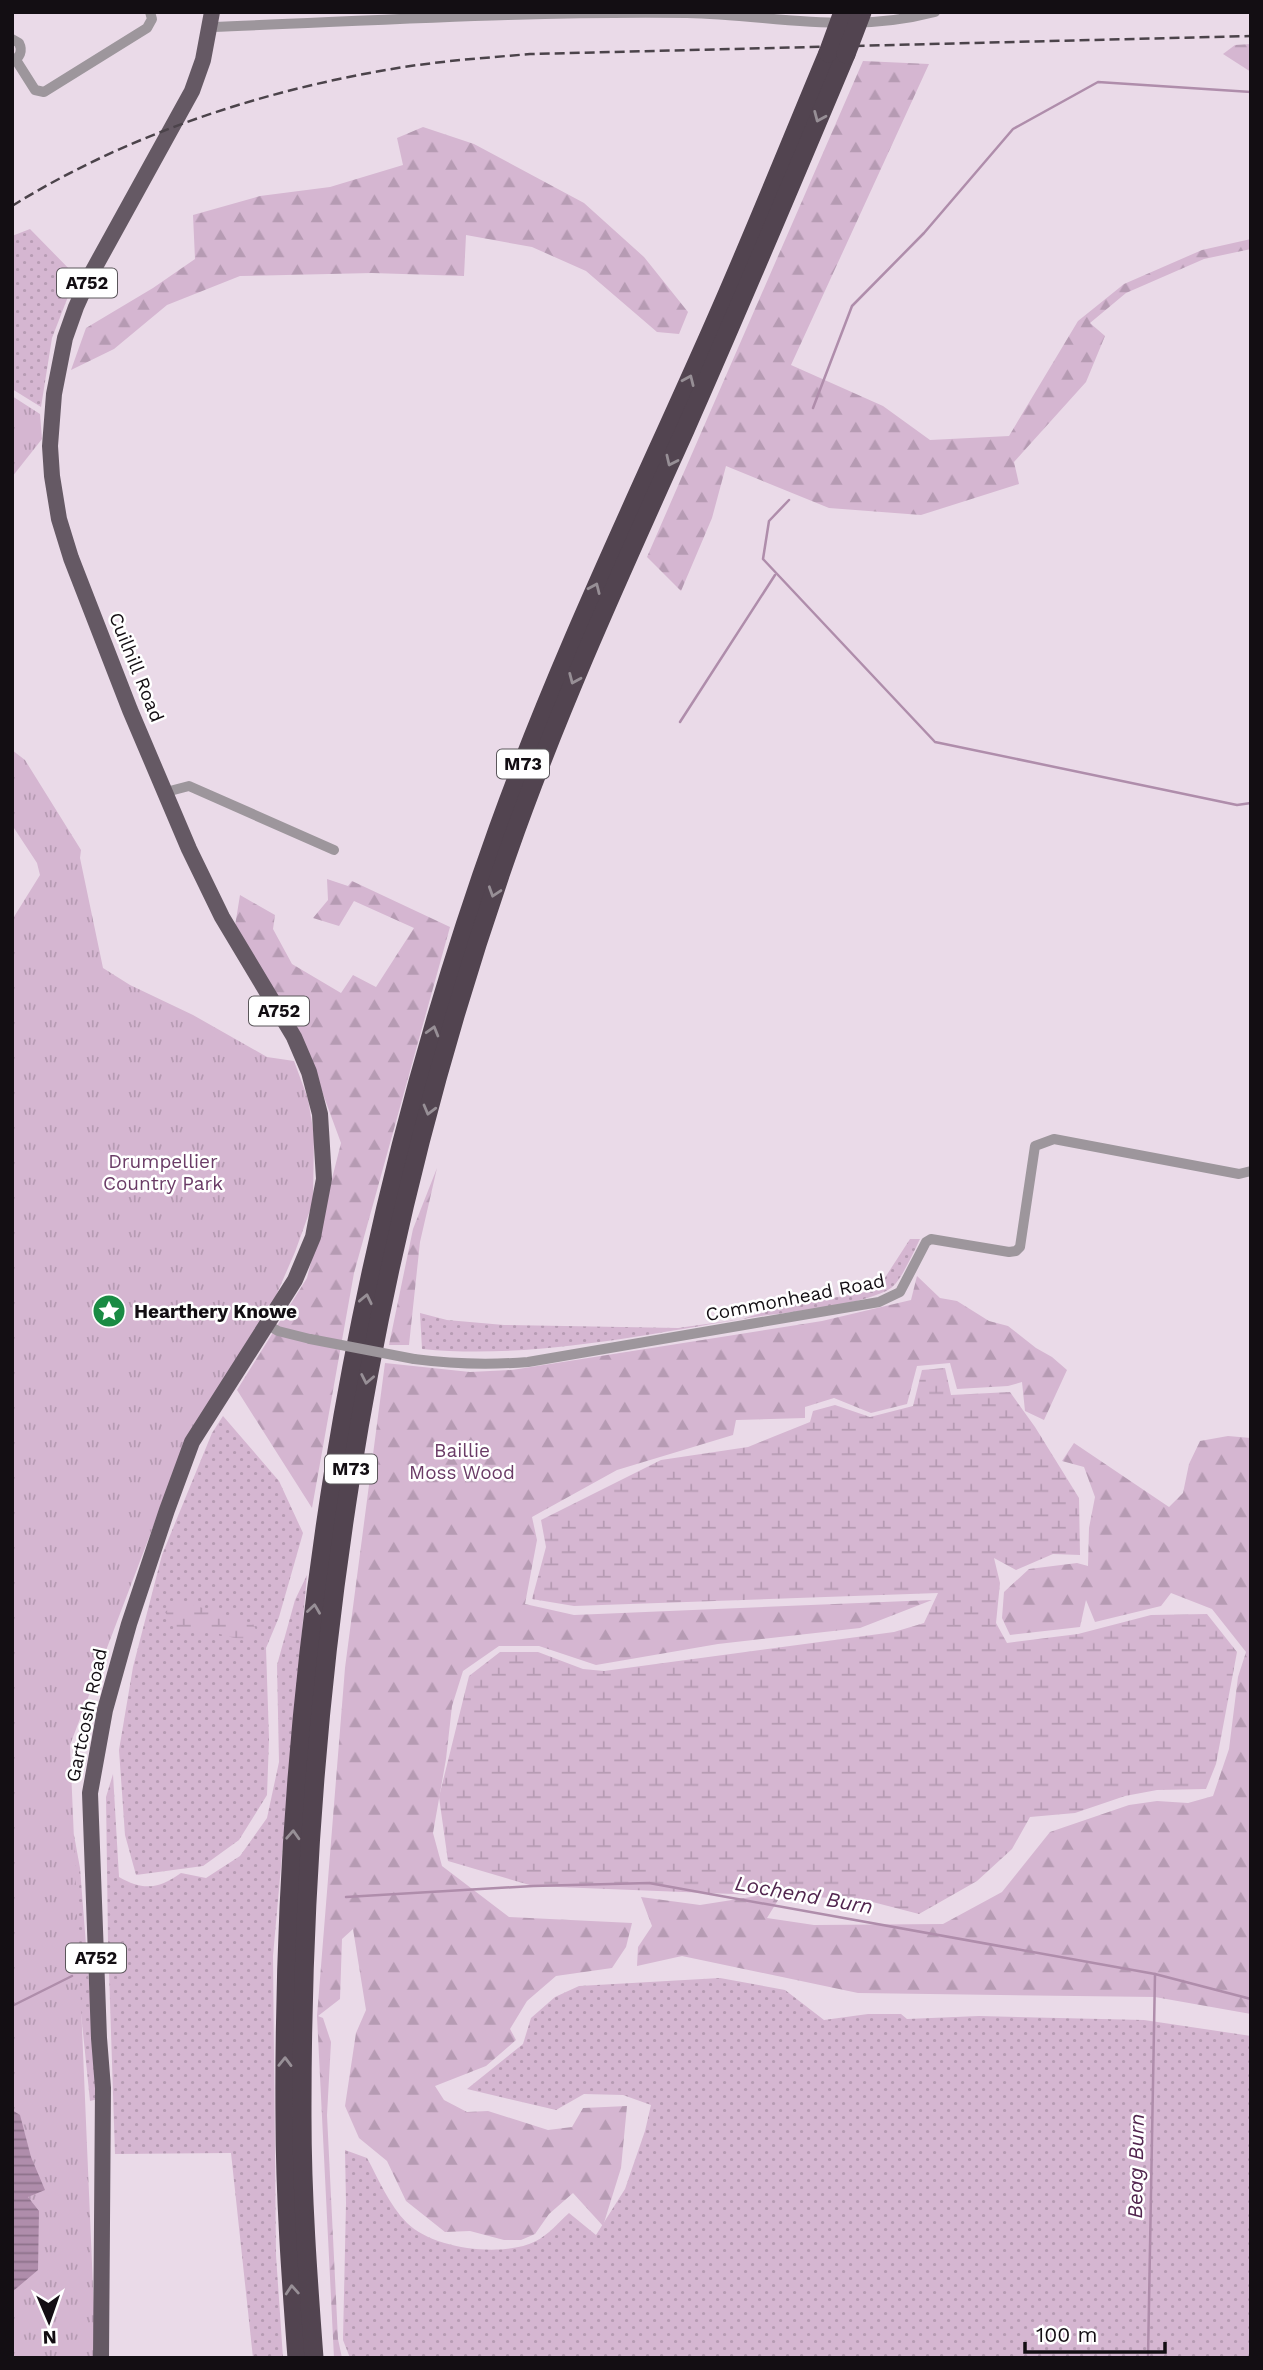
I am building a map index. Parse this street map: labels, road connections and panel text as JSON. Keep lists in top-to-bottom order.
{
  "streets": {
    "highway": ["M73"],
    "main road": ["A752", "Cuilhill Road", "Gartcosh Road"],
    "street": ["Commonhead Road"]
  },
  "crossings": [
    ["Cuilhill Road", "Commonhead Road"],
    ["Cuilhill Road", "Gartcosh Road"],
    ["Commonhead Road", "Gartcosh Road"]
  ],
  "water": ["Lochend Burn", "Beag Burn"],
  "parks": ["Drumpellier Country Park", "Baillie Moss Wood"],
  "places": {
    "place": ["Hearthery Knowe"]
  },
  "scale_bar": "100 m",
  "north": "bottom"
}
